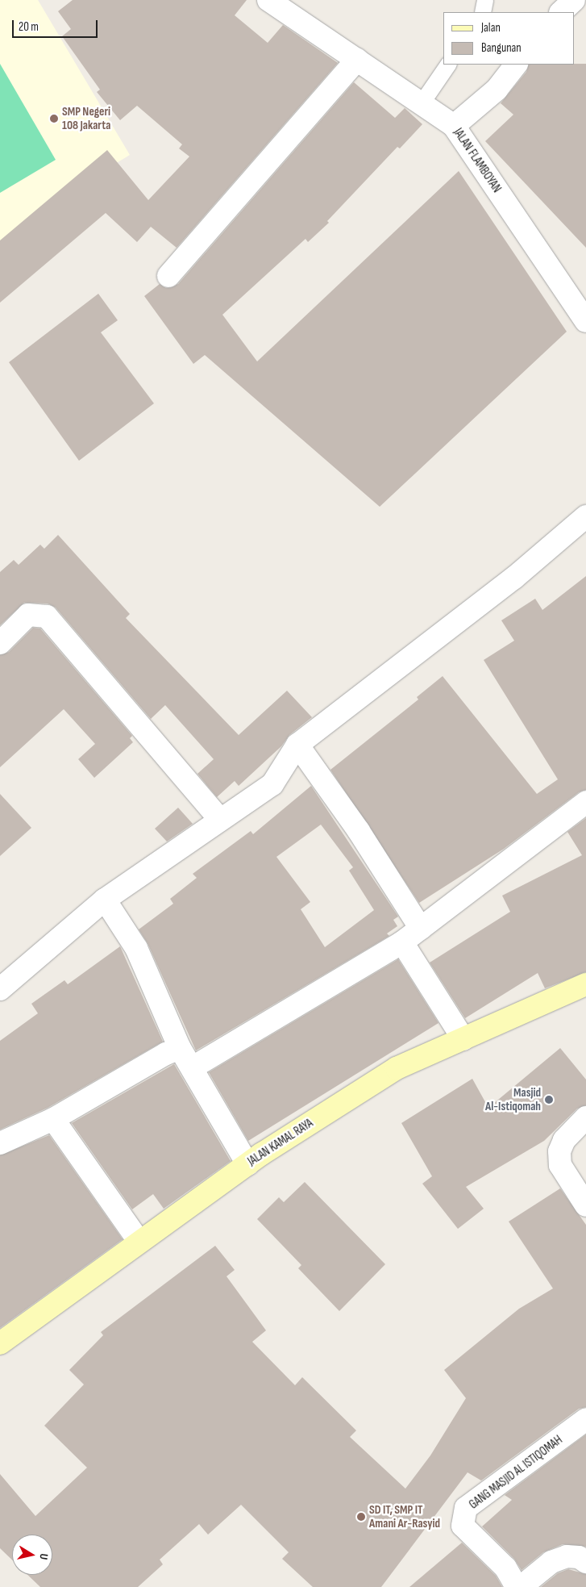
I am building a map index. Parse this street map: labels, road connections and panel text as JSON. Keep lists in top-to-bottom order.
{
  "streets": {
    "main road": ["JALAN KAMAL RAYA"],
    "street": ["JALAN FLAMBOYAN", "GANG MASJID AL ISTIQOMAH"]
  },
  "places": ["SMP Negeri 108 Jakarta", "Masjid Al-Istiqomah", "SD IT, SMP IT Amani Ar-Rasyid"],
  "legend": ["Jalan", "Bangunan"],
  "scale_bar": "20 m",
  "north": "right"
}
